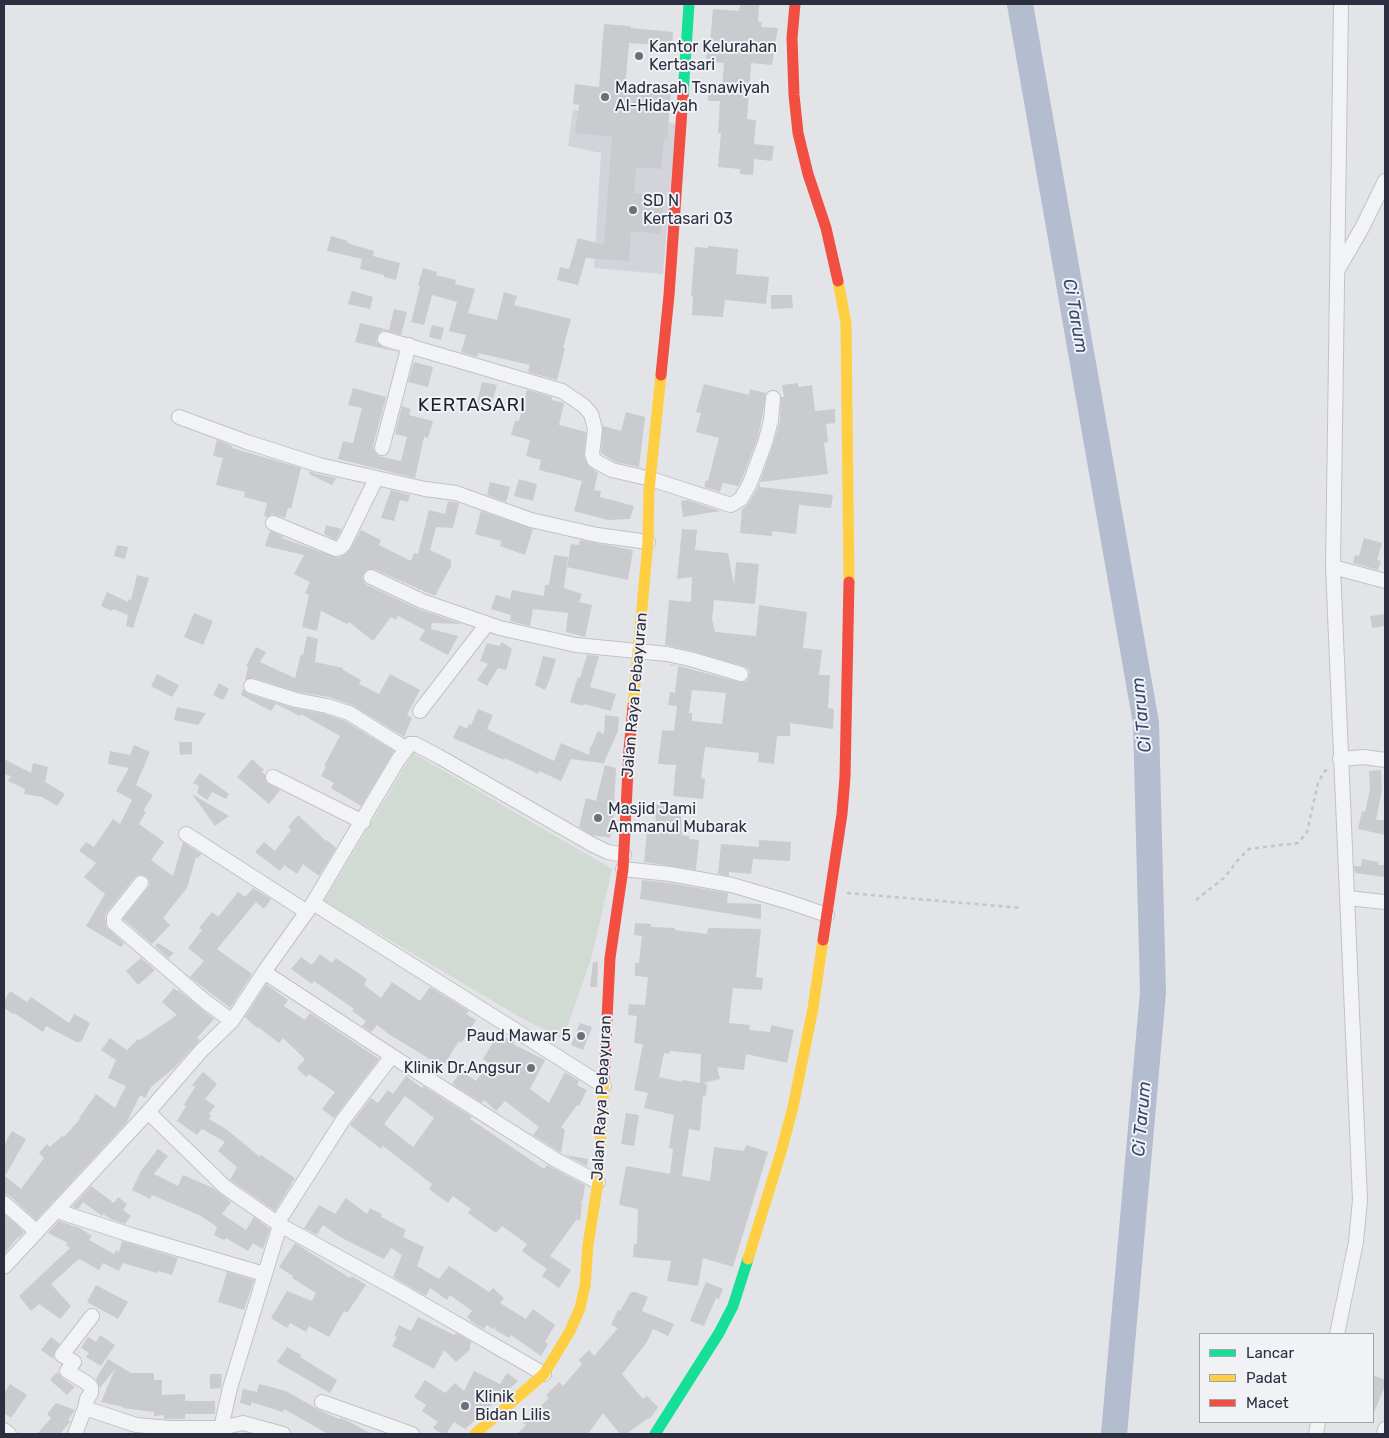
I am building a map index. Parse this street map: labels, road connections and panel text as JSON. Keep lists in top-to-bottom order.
{
  "streets": {
    "main road": ["Jalan Raya Pebayuran"]
  },
  "districts": ["KERTASARI"],
  "water": ["Ci Tarum"],
  "places": [
    "Kantor Kelurahan Kertasari",
    "Madrasah Tsnawiyah Al-Hidayah",
    "SD N Kertasari 03",
    "Masjid Jami Ammanul Mubarak",
    "Paud Mawar 5",
    "Klinik Dr.Angsur",
    "Klinik Bidan Lilis"
  ],
  "legend": ["Lancar", "Padat", "Macet"]
}
